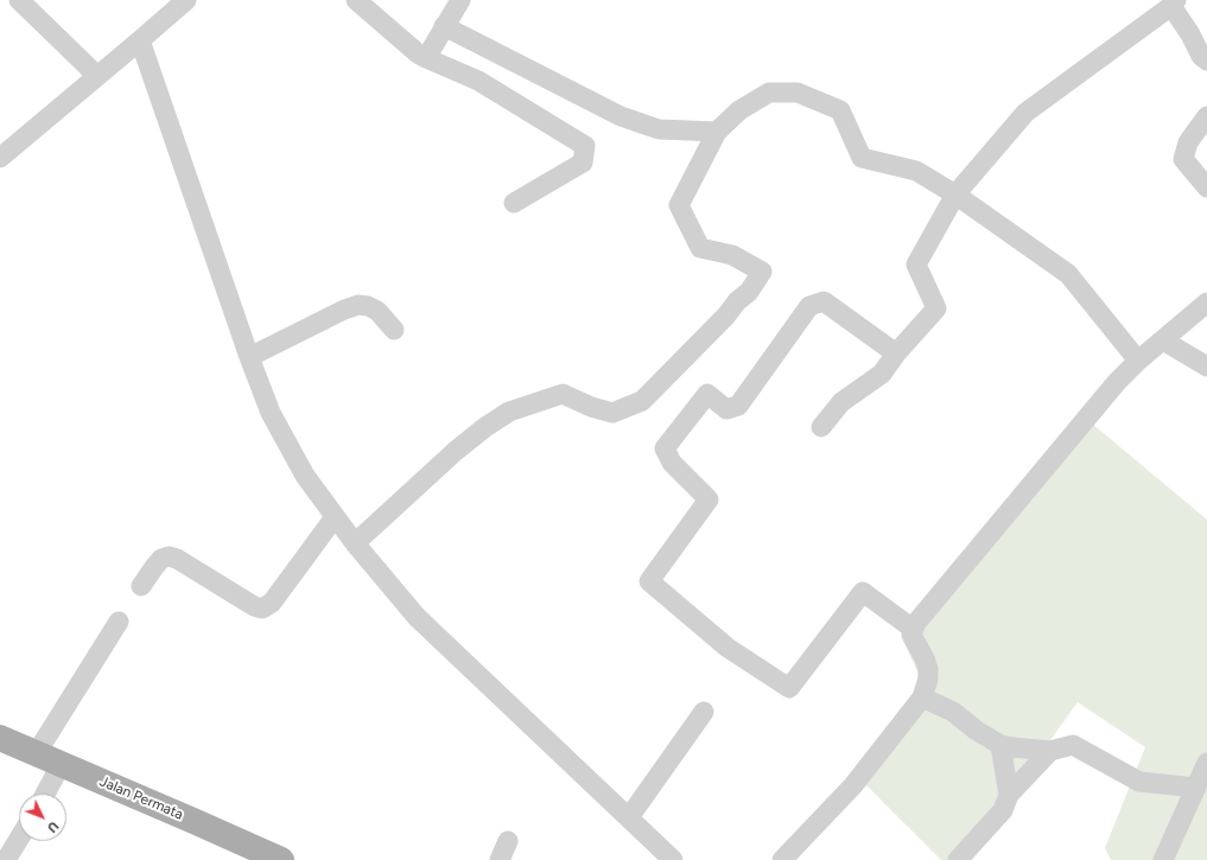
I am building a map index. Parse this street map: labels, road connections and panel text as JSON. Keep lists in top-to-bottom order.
{
  "streets": {
    "main road": ["Jalan Permata"]
  },
  "north": "bottom right"
}
